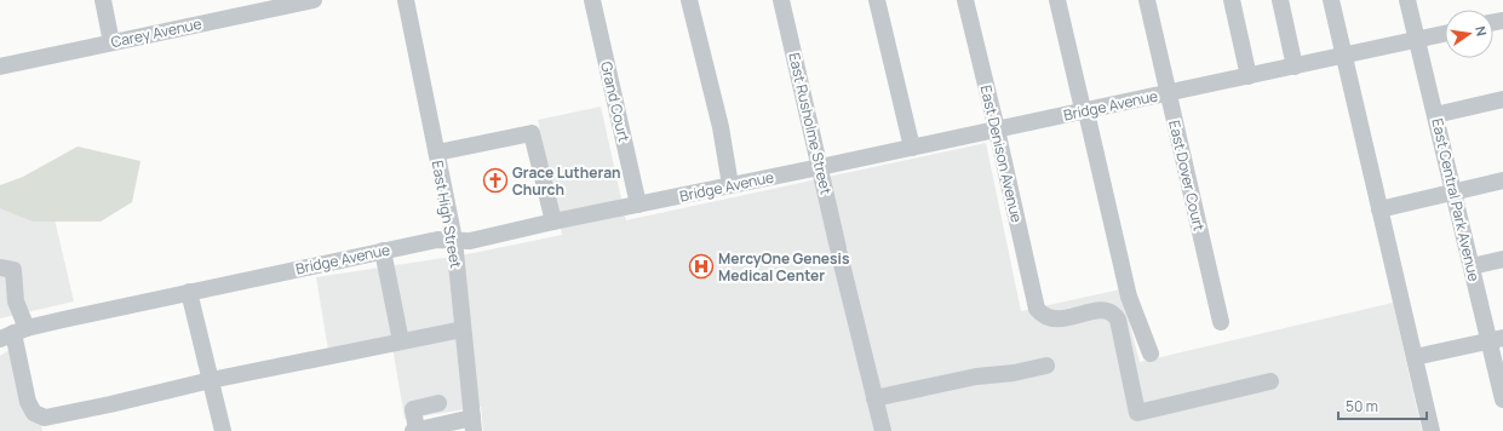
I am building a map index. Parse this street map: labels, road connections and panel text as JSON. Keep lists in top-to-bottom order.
{
  "streets": {
    "street": [
      "Carey Avenue",
      "Grand Court",
      "Bridge Avenue",
      "East Rusholme Street",
      "East Denison Avenue",
      "East Dover Court",
      "East Central Park Avenue",
      "East High Street"
    ]
  },
  "crossings": [
    ["Grand Court", "Bridge Avenue"],
    ["Bridge Avenue", "East Rusholme Street"],
    ["Bridge Avenue", "East Denison Avenue"],
    ["Bridge Avenue", "East Dover Court"],
    ["Bridge Avenue", "East Central Park Avenue"],
    ["Bridge Avenue", "East High Street"]
  ],
  "places": {
    "church": ["Grace Lutheran Church"],
    "hospital": ["MercyOne Genesis Medical Center"]
  },
  "scale_bar": "50 m",
  "north": "right"
}
